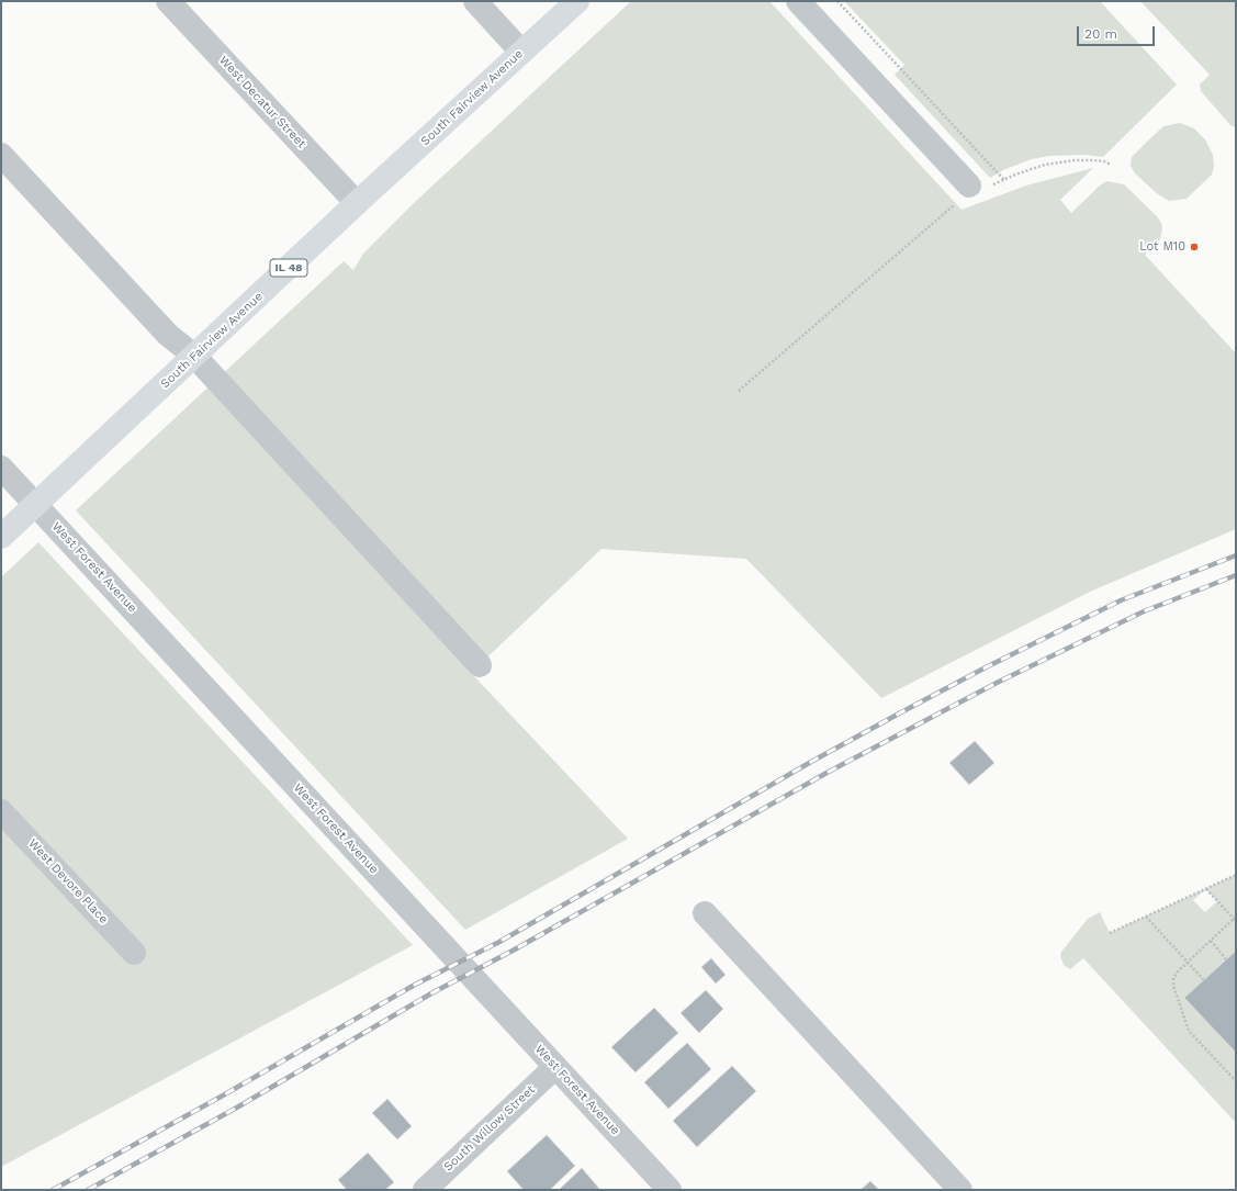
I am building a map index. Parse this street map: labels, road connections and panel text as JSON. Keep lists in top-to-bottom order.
{
  "streets": {
    "main road": ["South Fairview Avenue", "IL 48"],
    "street": [
      "West Decatur Street",
      "West Forest Avenue",
      "West Devore Place",
      "South Willow Street"
    ]
  },
  "crossings": [
    ["South Fairview Avenue", "West Decatur Street"],
    ["South Fairview Avenue", "West Forest Avenue"],
    ["West Forest Avenue", "South Willow Street"]
  ],
  "places": ["Lot M10"],
  "scale_bar": "20 m"
}
